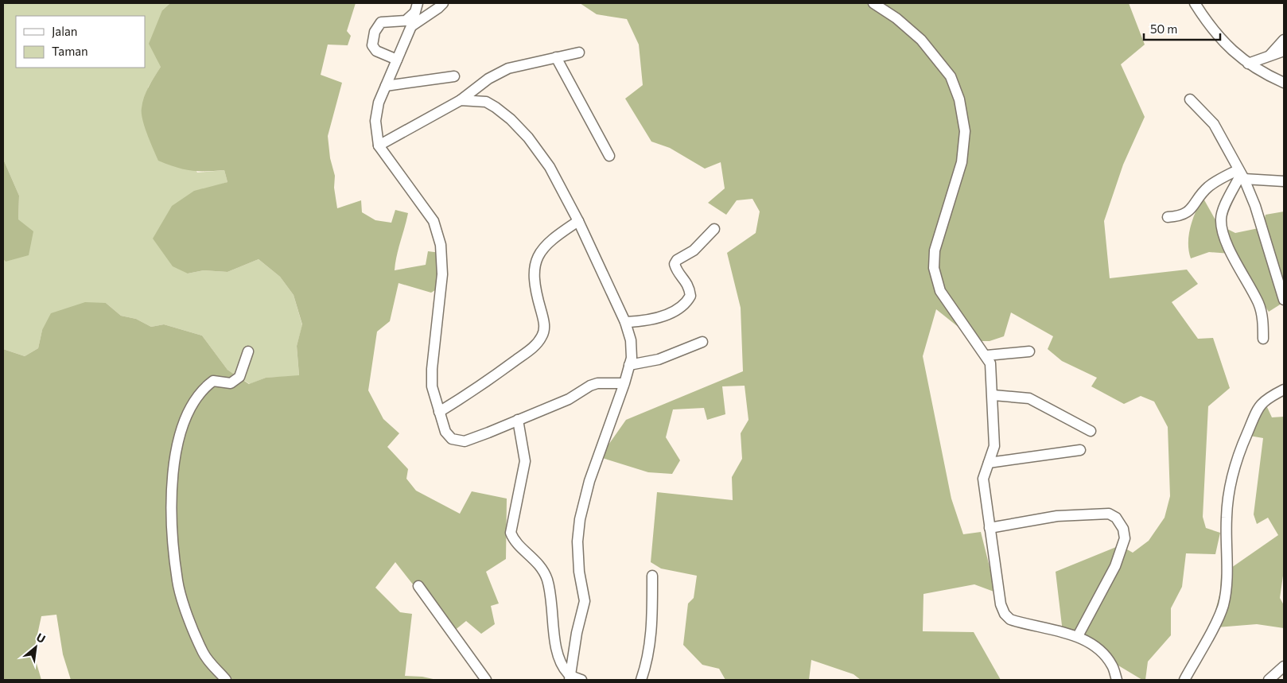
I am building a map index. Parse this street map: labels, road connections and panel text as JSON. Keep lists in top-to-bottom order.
{
  "legend": ["Jalan", "Taman"],
  "scale_bar": "50 m",
  "north": "top right"
}
